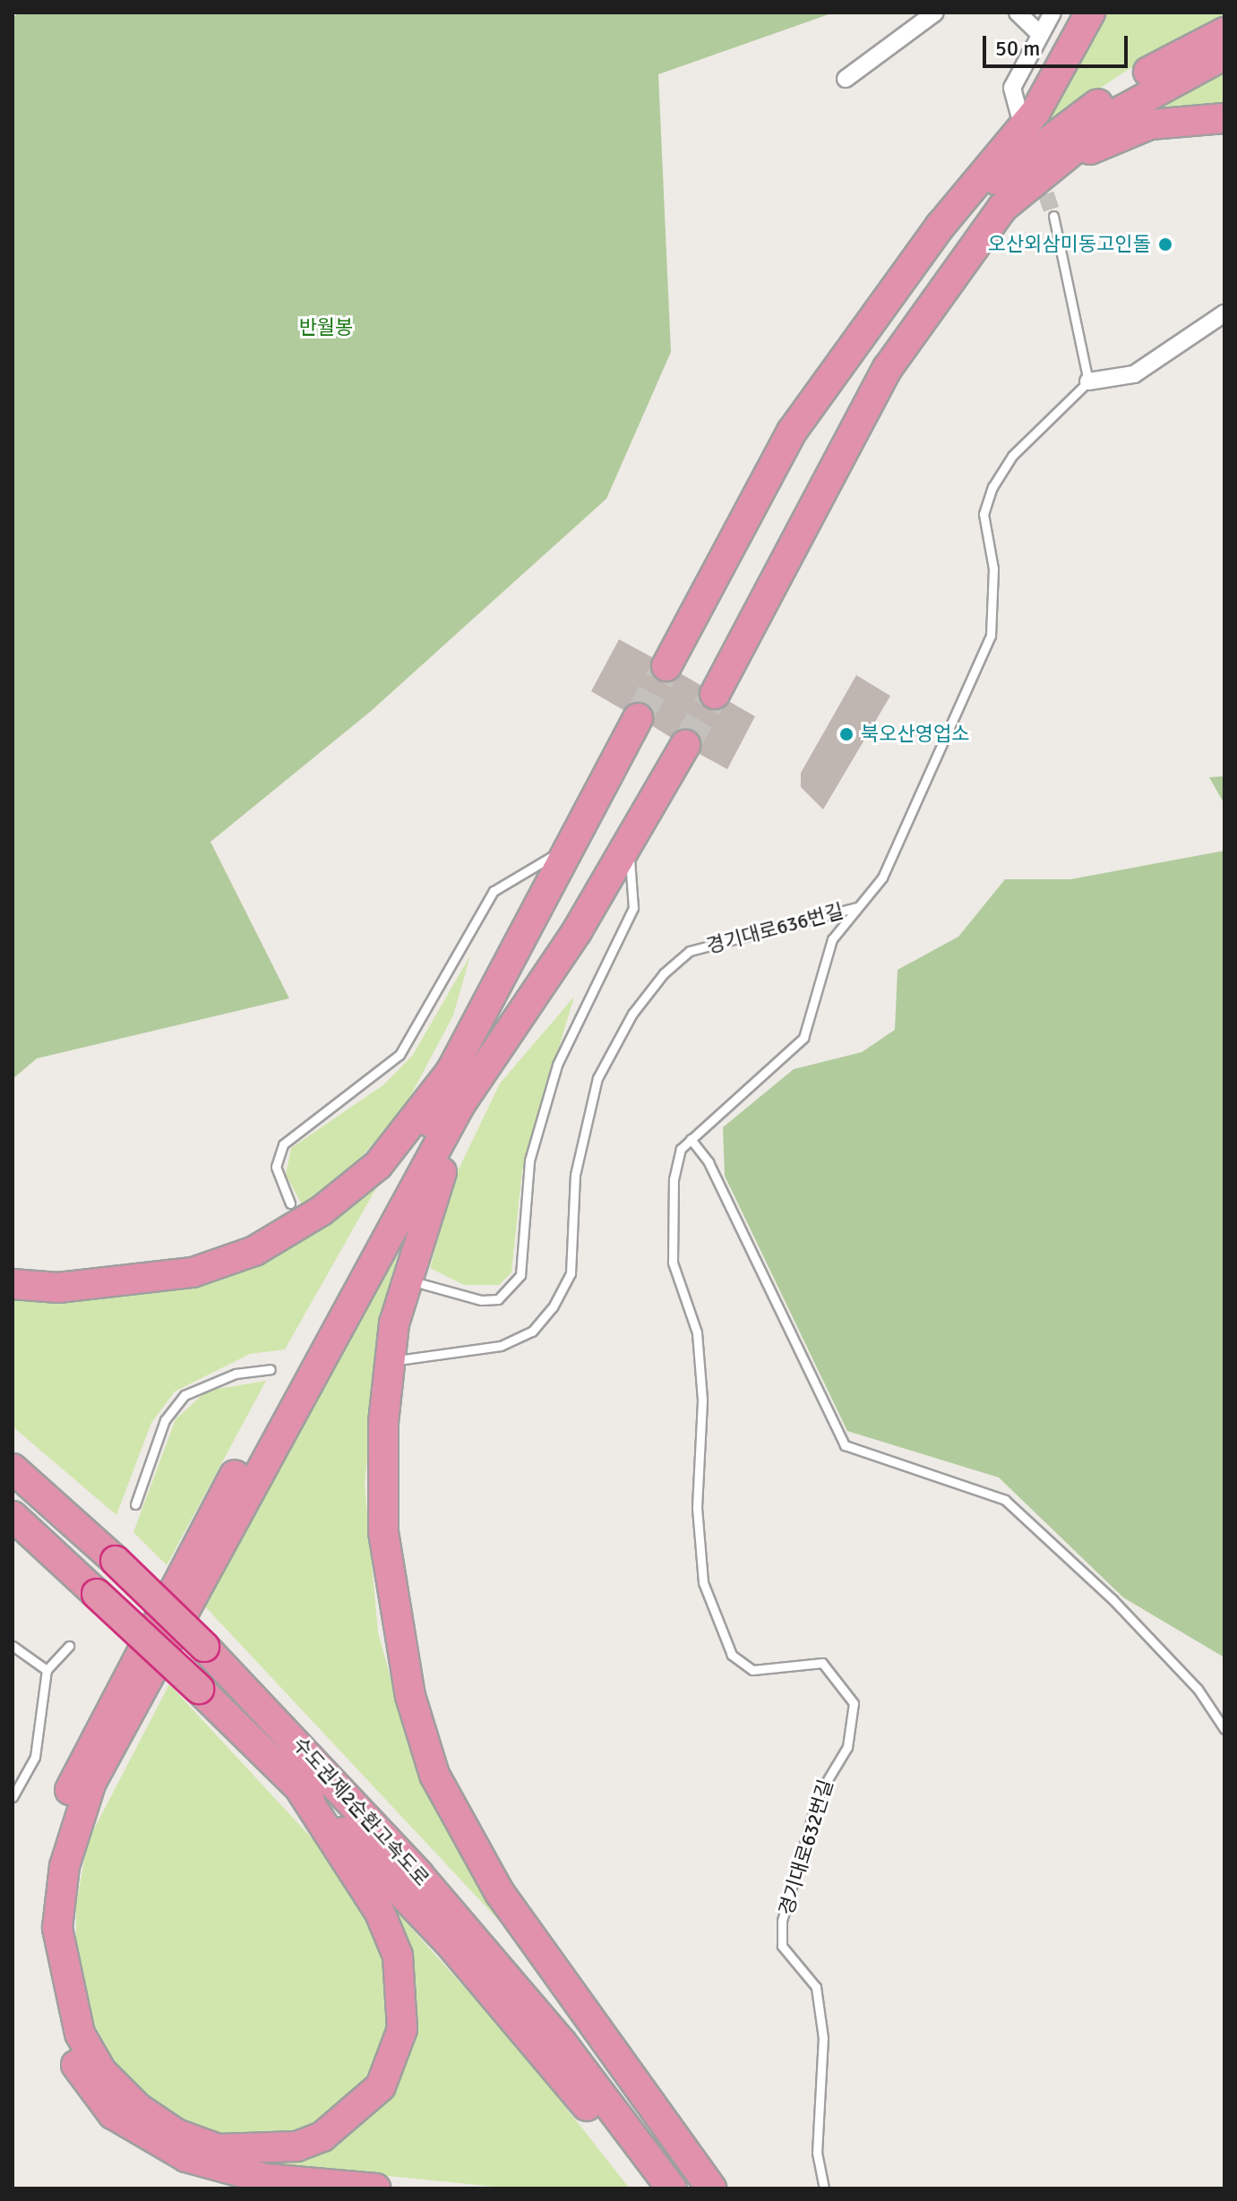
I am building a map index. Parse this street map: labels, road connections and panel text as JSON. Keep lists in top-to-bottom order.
{
  "streets": {
    "highway": ["수도권제2순환고속도로"],
    "lane": ["경기대로636번길", "경기대로632번길"]
  },
  "crossings": [
    ["경기대로636번길", "경기대로632번길"]
  ],
  "parks": ["반월봉"],
  "places": ["오산외삼미동고인돌", "북오산영업소"],
  "scale_bar": "50 m"
}
